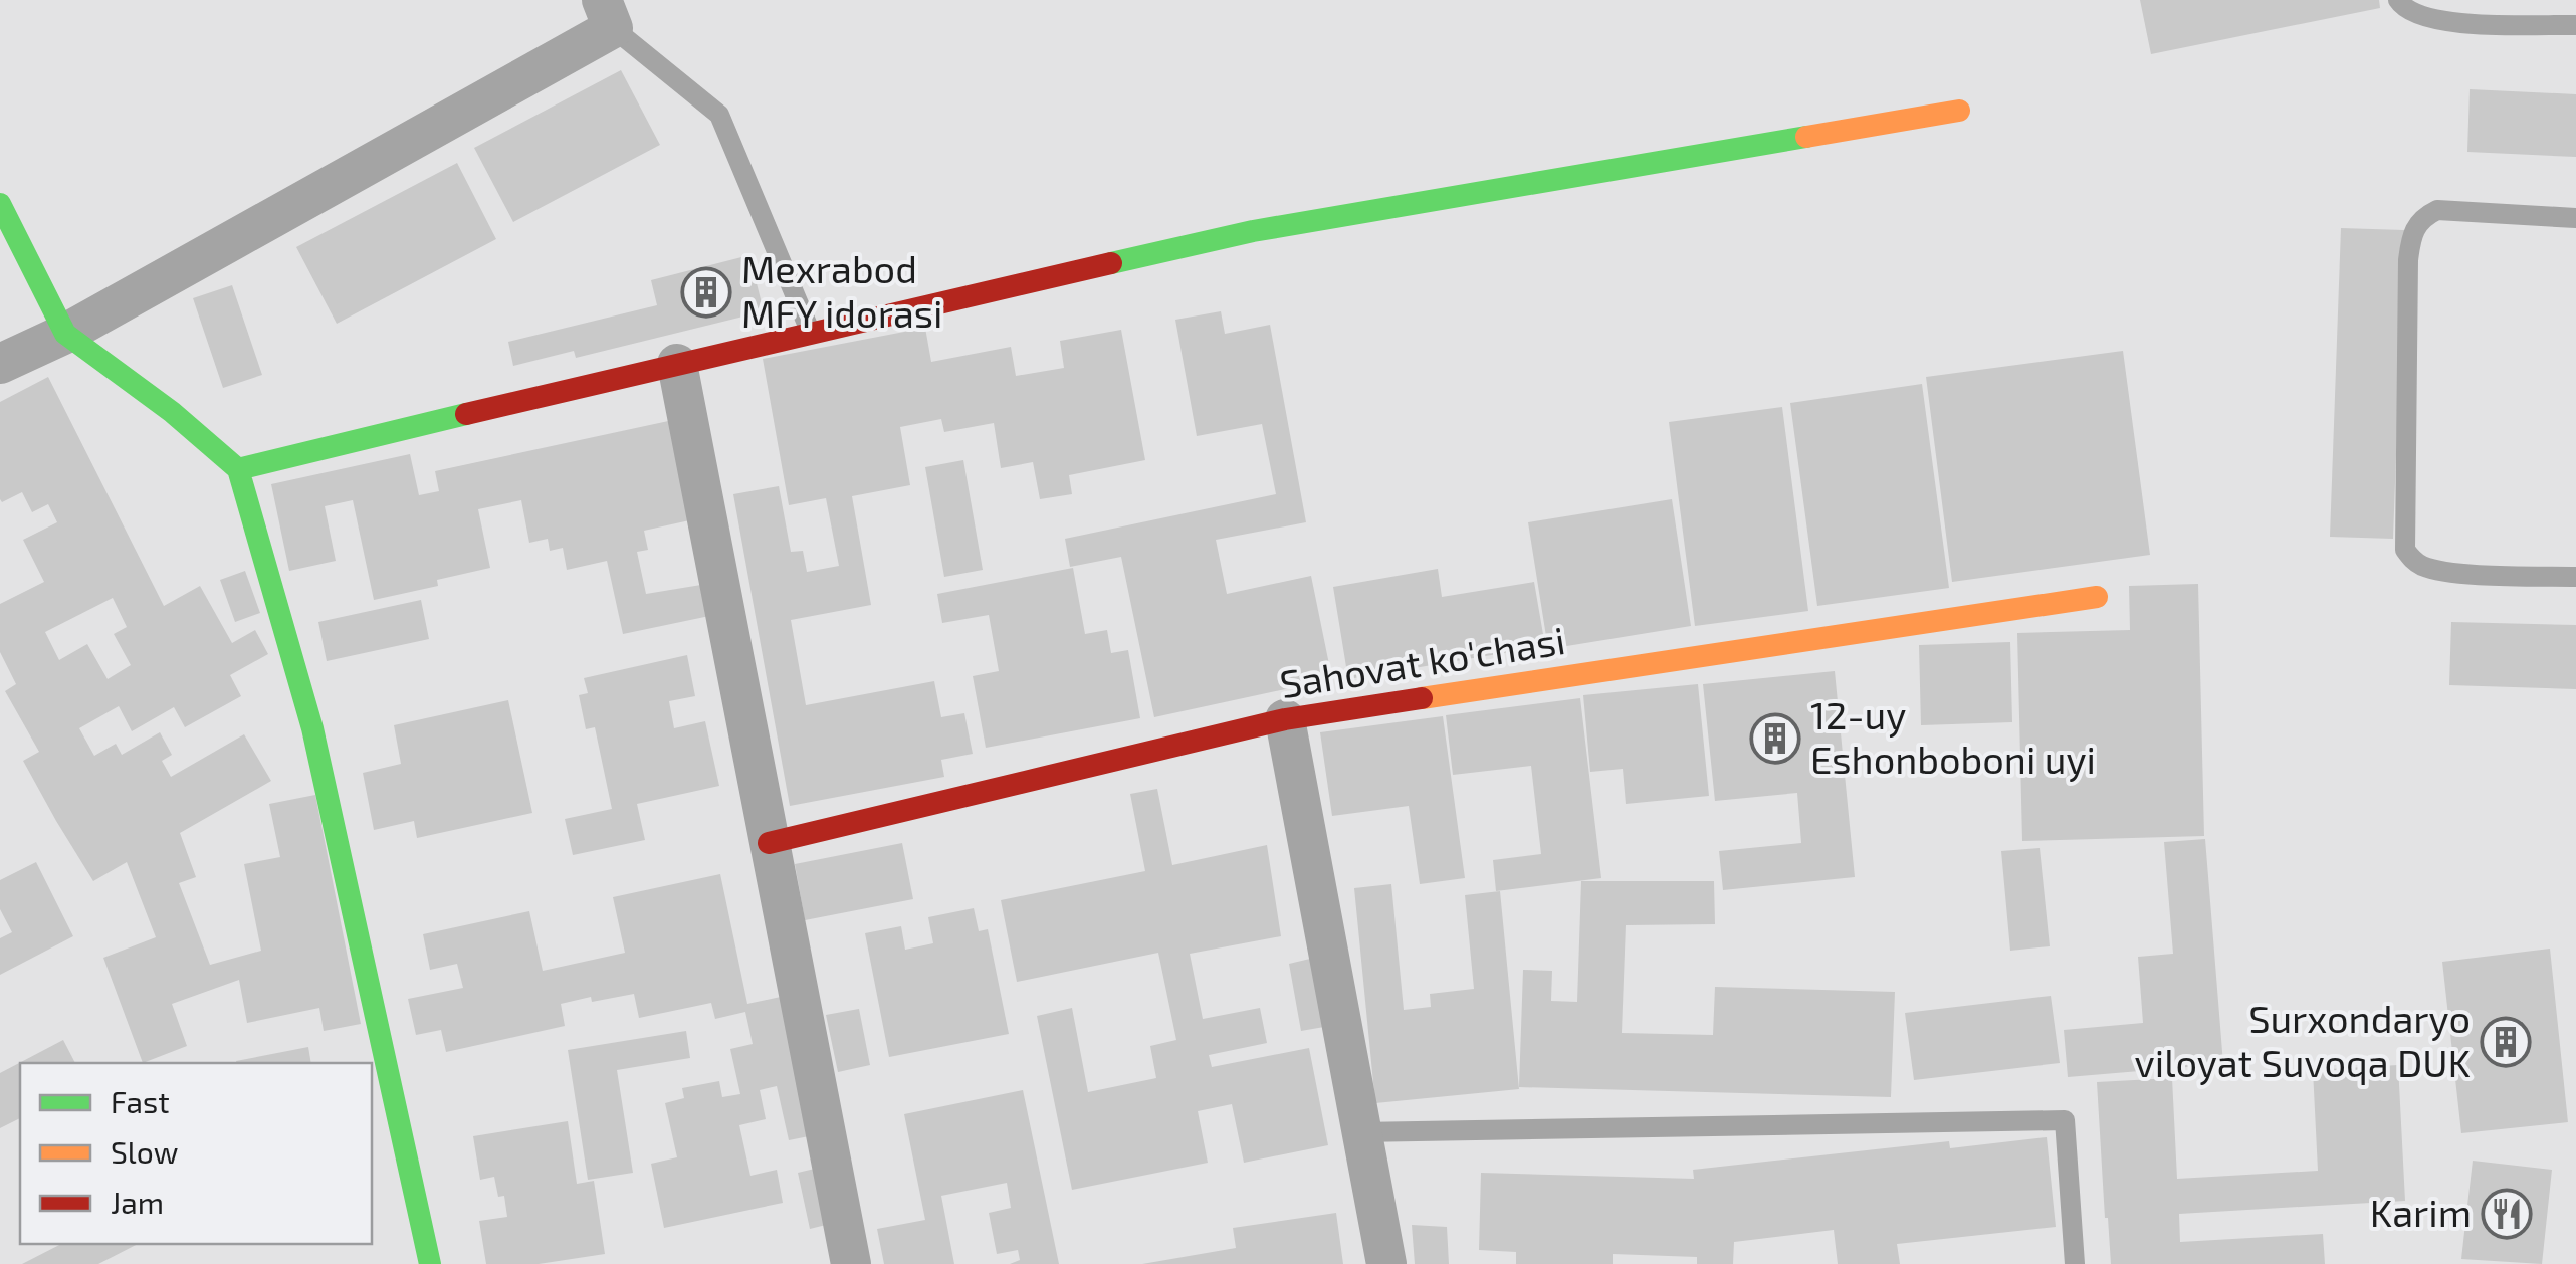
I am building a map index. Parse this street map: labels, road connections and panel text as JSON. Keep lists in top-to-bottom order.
{
  "streets": {
    "street": ["Sahovat ko'chasi"]
  },
  "places": {
    "building": ["Mexrabod MFY idorasi", "12-uy Eshonboboni uyi", "Surxondaryo viloyat Suvoqa DUK"],
    "restaurant": ["Karim"]
  },
  "legend": ["Fast", "Slow", "Jam"]
}
